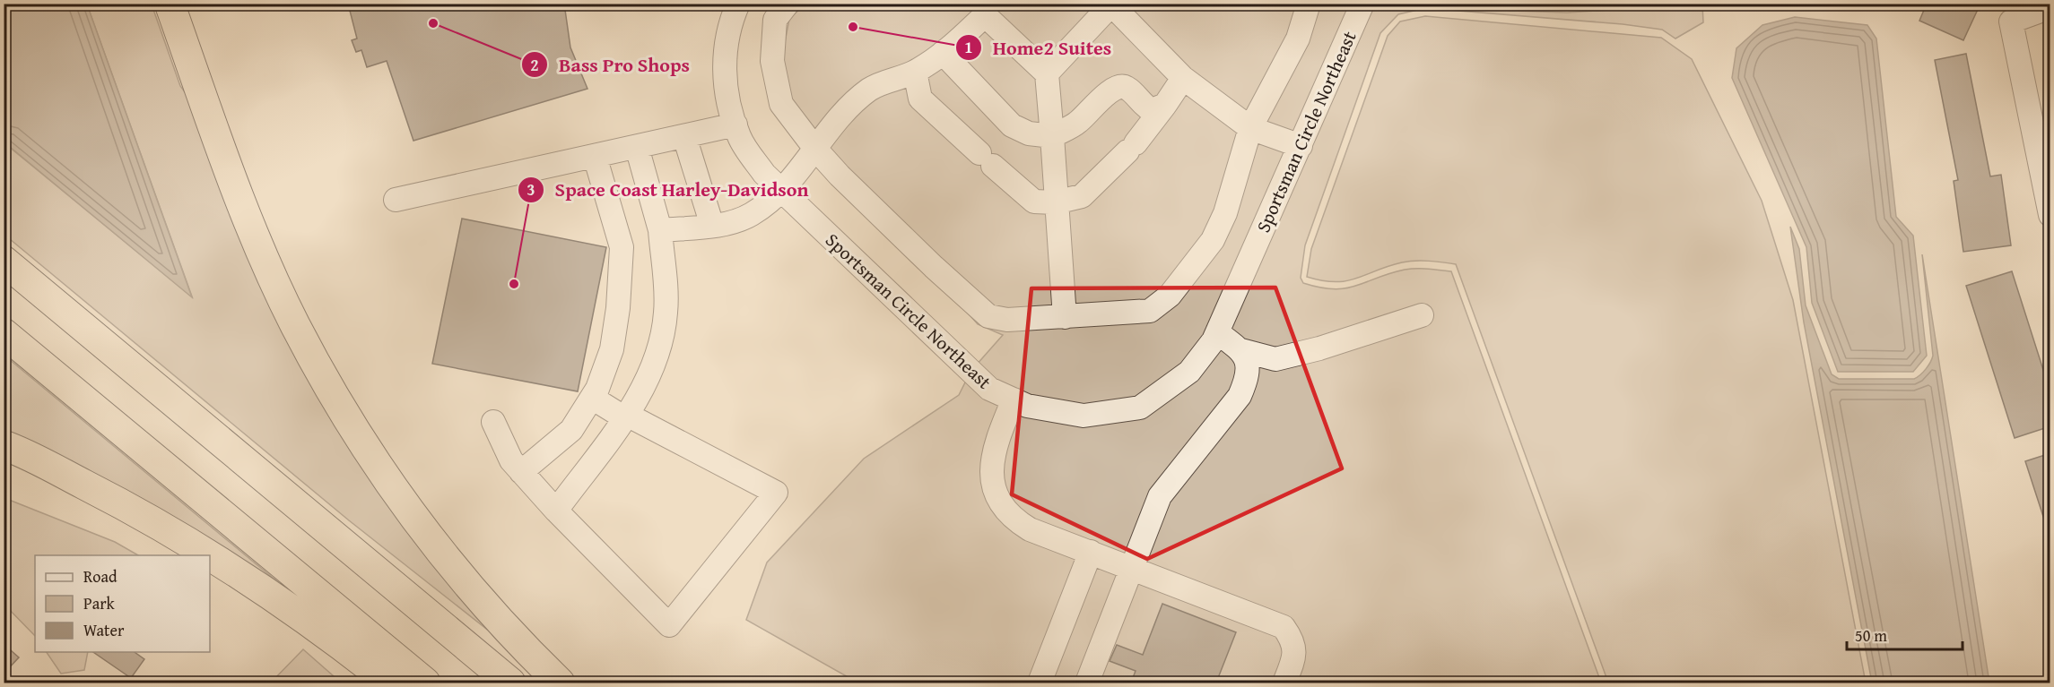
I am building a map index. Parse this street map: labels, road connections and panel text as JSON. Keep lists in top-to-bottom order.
{
  "streets": {
    "street": ["Sportsman Circle Northeast"]
  },
  "places": ["Bass Pro Shops", "Home2 Suites", "Space Coast Harley-Davidson"],
  "legend": ["Road", "Park", "Water"],
  "scale_bar": "50 m"
}
